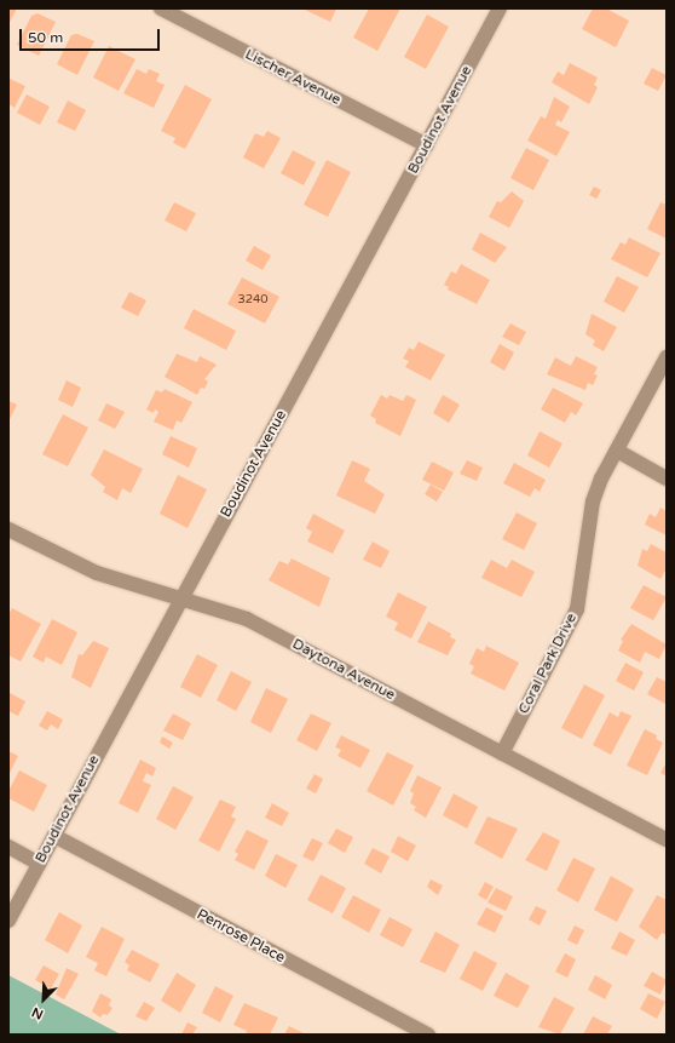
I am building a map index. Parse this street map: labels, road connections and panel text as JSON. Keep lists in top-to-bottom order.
{
  "streets": {
    "street": [
      "Lischer Avenue",
      "Boudinot Avenue",
      "Coral Park Drive",
      "Daytona Avenue",
      "Penrose Place"
    ]
  },
  "crossings": [
    ["Lischer Avenue", "Boudinot Avenue"],
    ["Boudinot Avenue", "Daytona Avenue"],
    ["Boudinot Avenue", "Penrose Place"],
    ["Coral Park Drive", "Daytona Avenue"]
  ],
  "house_numbers": ["3240"],
  "scale_bar": "50 m",
  "north": "bottom left"
}
